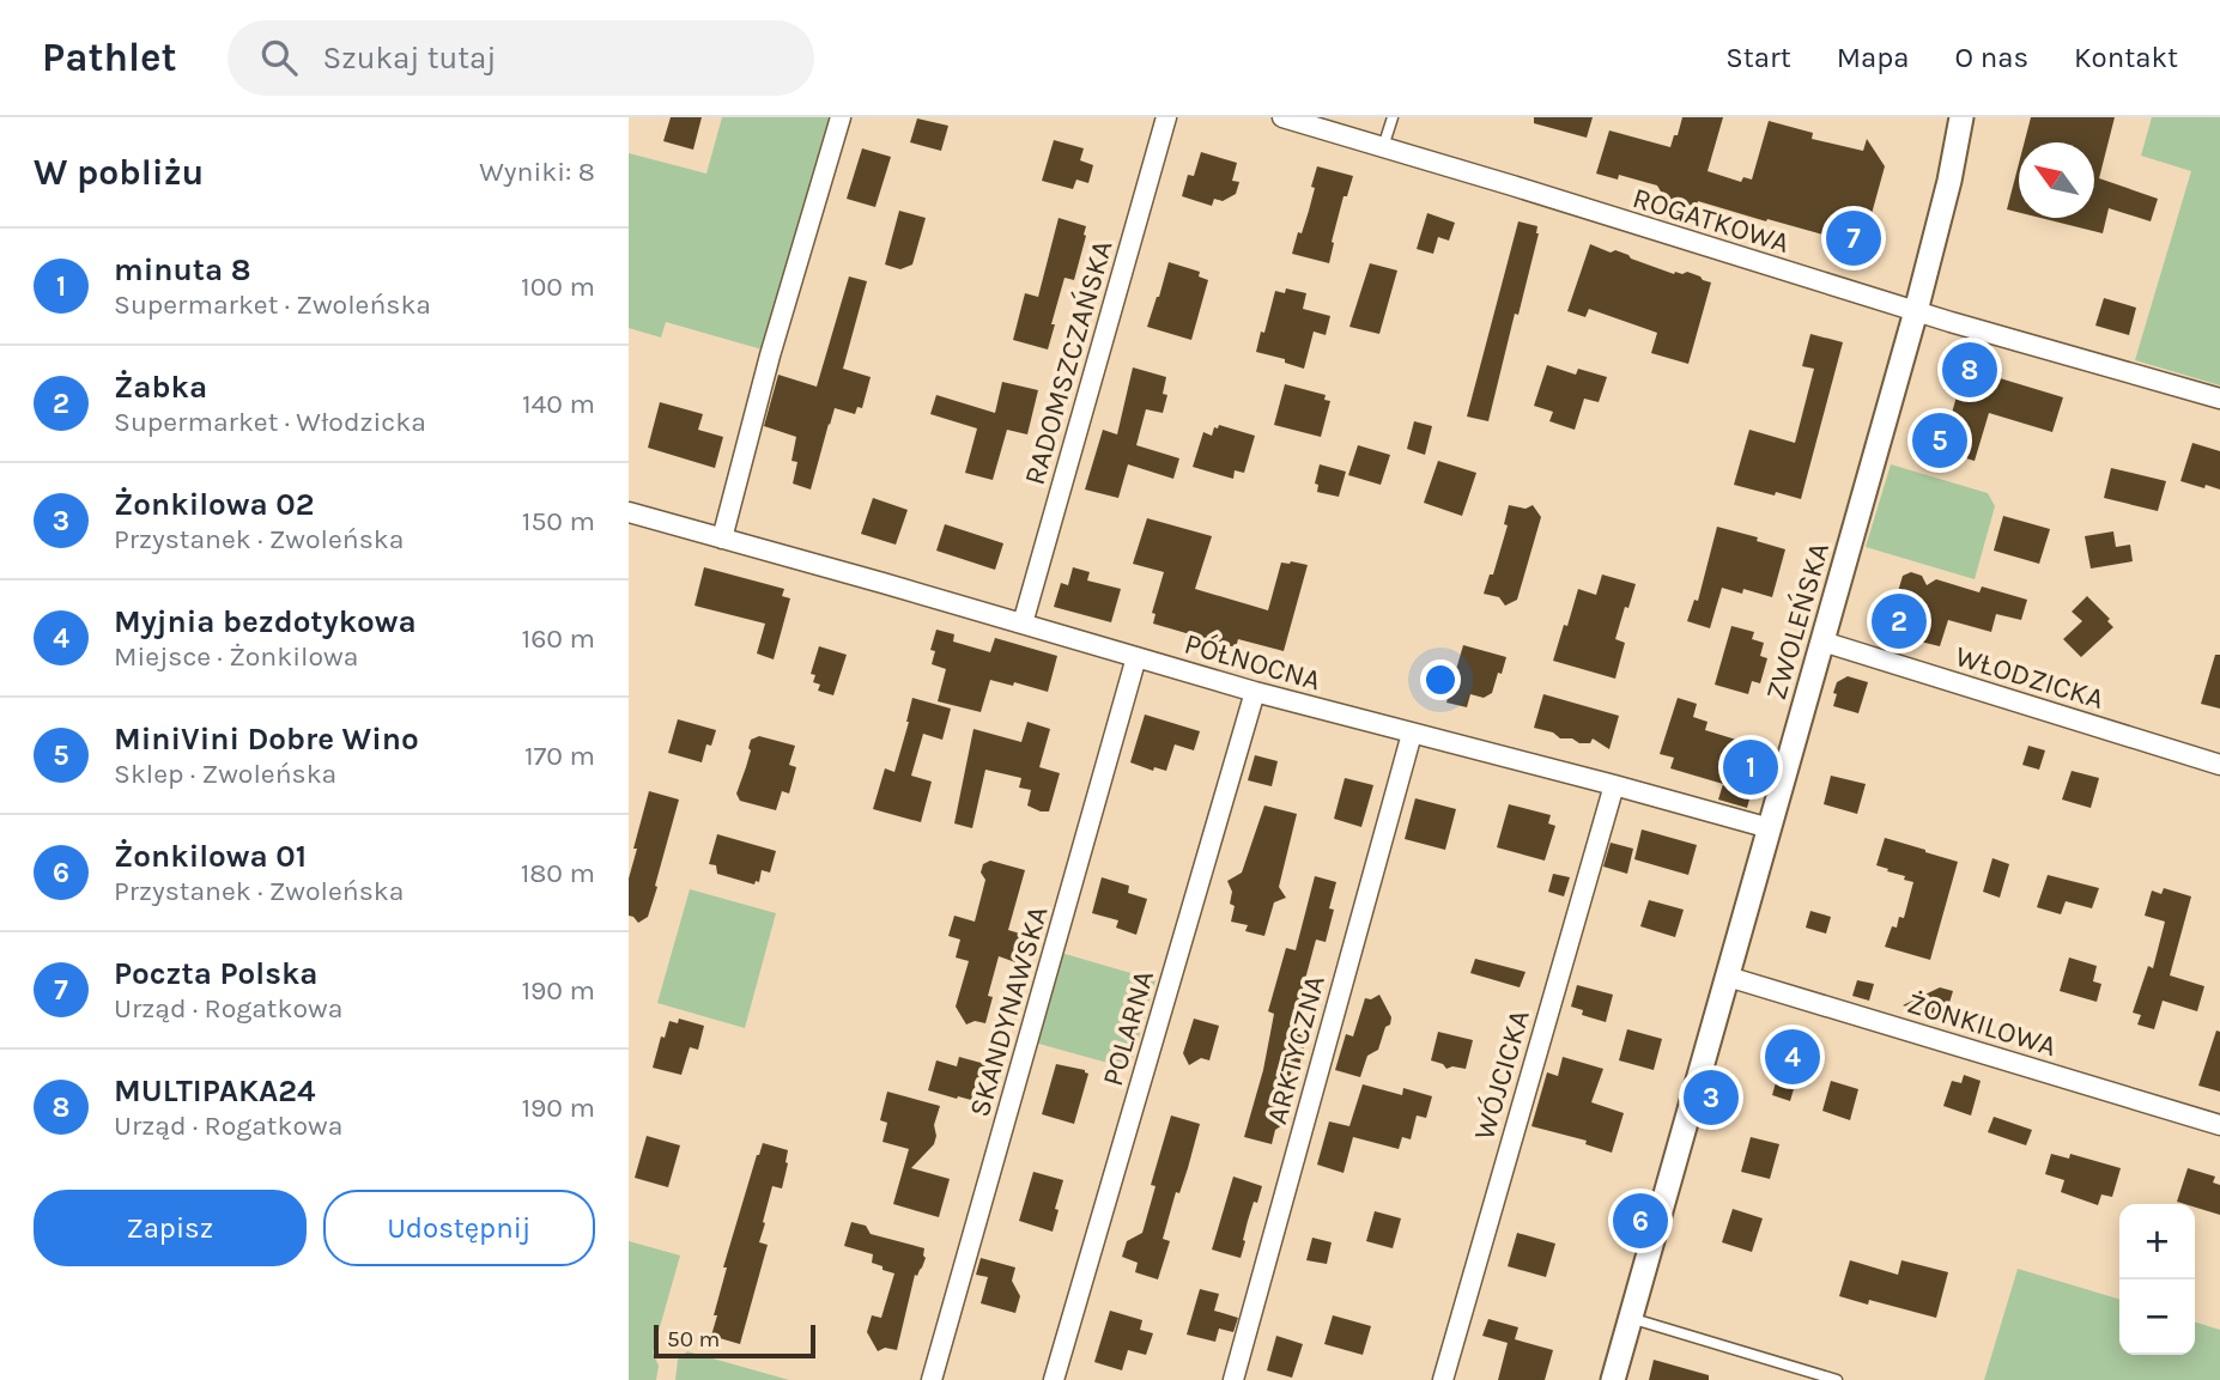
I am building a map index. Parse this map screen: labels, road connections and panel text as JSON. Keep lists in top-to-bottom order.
{
  "streets": {
    "street": [
      "ROGATKOWA",
      "RADOMSZCZAŃSKA",
      "ZWOLEŃSKA",
      "PÓŁNOCNA",
      "WŁODZICKA",
      "SKANDYNAWSKA",
      "ŻONKILOWA",
      "POLARNA",
      "ARKTYCZNA",
      "WÓJCICKA"
    ]
  },
  "crossings": [
    ["ROGATKOWA", "ZWOLEŃSKA"],
    ["RADOMSZCZAŃSKA", "PÓŁNOCNA"],
    ["ZWOLEŃSKA", "PÓŁNOCNA"],
    ["ZWOLEŃSKA", "WŁODZICKA"],
    ["ZWOLEŃSKA", "ŻONKILOWA"],
    ["PÓŁNOCNA", "SKANDYNAWSKA"],
    ["PÓŁNOCNA", "POLARNA"],
    ["PÓŁNOCNA", "ARKTYCZNA"],
    ["PÓŁNOCNA", "WÓJCICKA"]
  ],
  "scale_bar": "50 m",
  "north": "top left",
  "page": {
    "header": "Pathlet",
    "search": "Szukaj tutaj",
    "nav": [
      "Start",
      "Mapa",
      "O nas",
      "Kontakt"
    ],
    "heading": ["W pobliżu", "Wyniki: 8"],
    "pins": [
      "7",
      "8",
      "5",
      "2",
      "1",
      "4",
      "3",
      "6"
    ],
    "list": [
      {
        "mark": "1",
        "name": "minuta 8",
        "note": "Supermarket · Zwoleńska",
        "value": "100 m"
      },
      {
        "mark": "2",
        "name": "Żabka",
        "note": "Supermarket · Włodzicka",
        "value": "140 m"
      },
      {
        "mark": "3",
        "name": "Żonkilowa 02",
        "note": "Przystanek · Zwoleńska",
        "value": "150 m"
      },
      {
        "mark": "4",
        "name": "Myjnia bezdotykowa",
        "note": "Miejsce · Żonkilowa",
        "value": "160 m"
      },
      {
        "mark": "5",
        "name": "MiniVini Dobre Wino",
        "note": "Sklep · Zwoleńska",
        "value": "170 m"
      },
      {
        "mark": "6",
        "name": "Żonkilowa 01",
        "note": "Przystanek · Zwoleńska",
        "value": "180 m"
      },
      {
        "mark": "7",
        "name": "Poczta Polska",
        "note": "Urząd · Rogatkowa",
        "value": "190 m"
      },
      {
        "mark": "8",
        "name": "MULTIPAKA24",
        "note": "Urząd · Rogatkowa",
        "value": "190 m"
      }
    ],
    "buttons": ["Zapisz", "Udostępnij"],
    "map_buttons": ["+", "−"],
    "scale": "50 m"
  }
}
